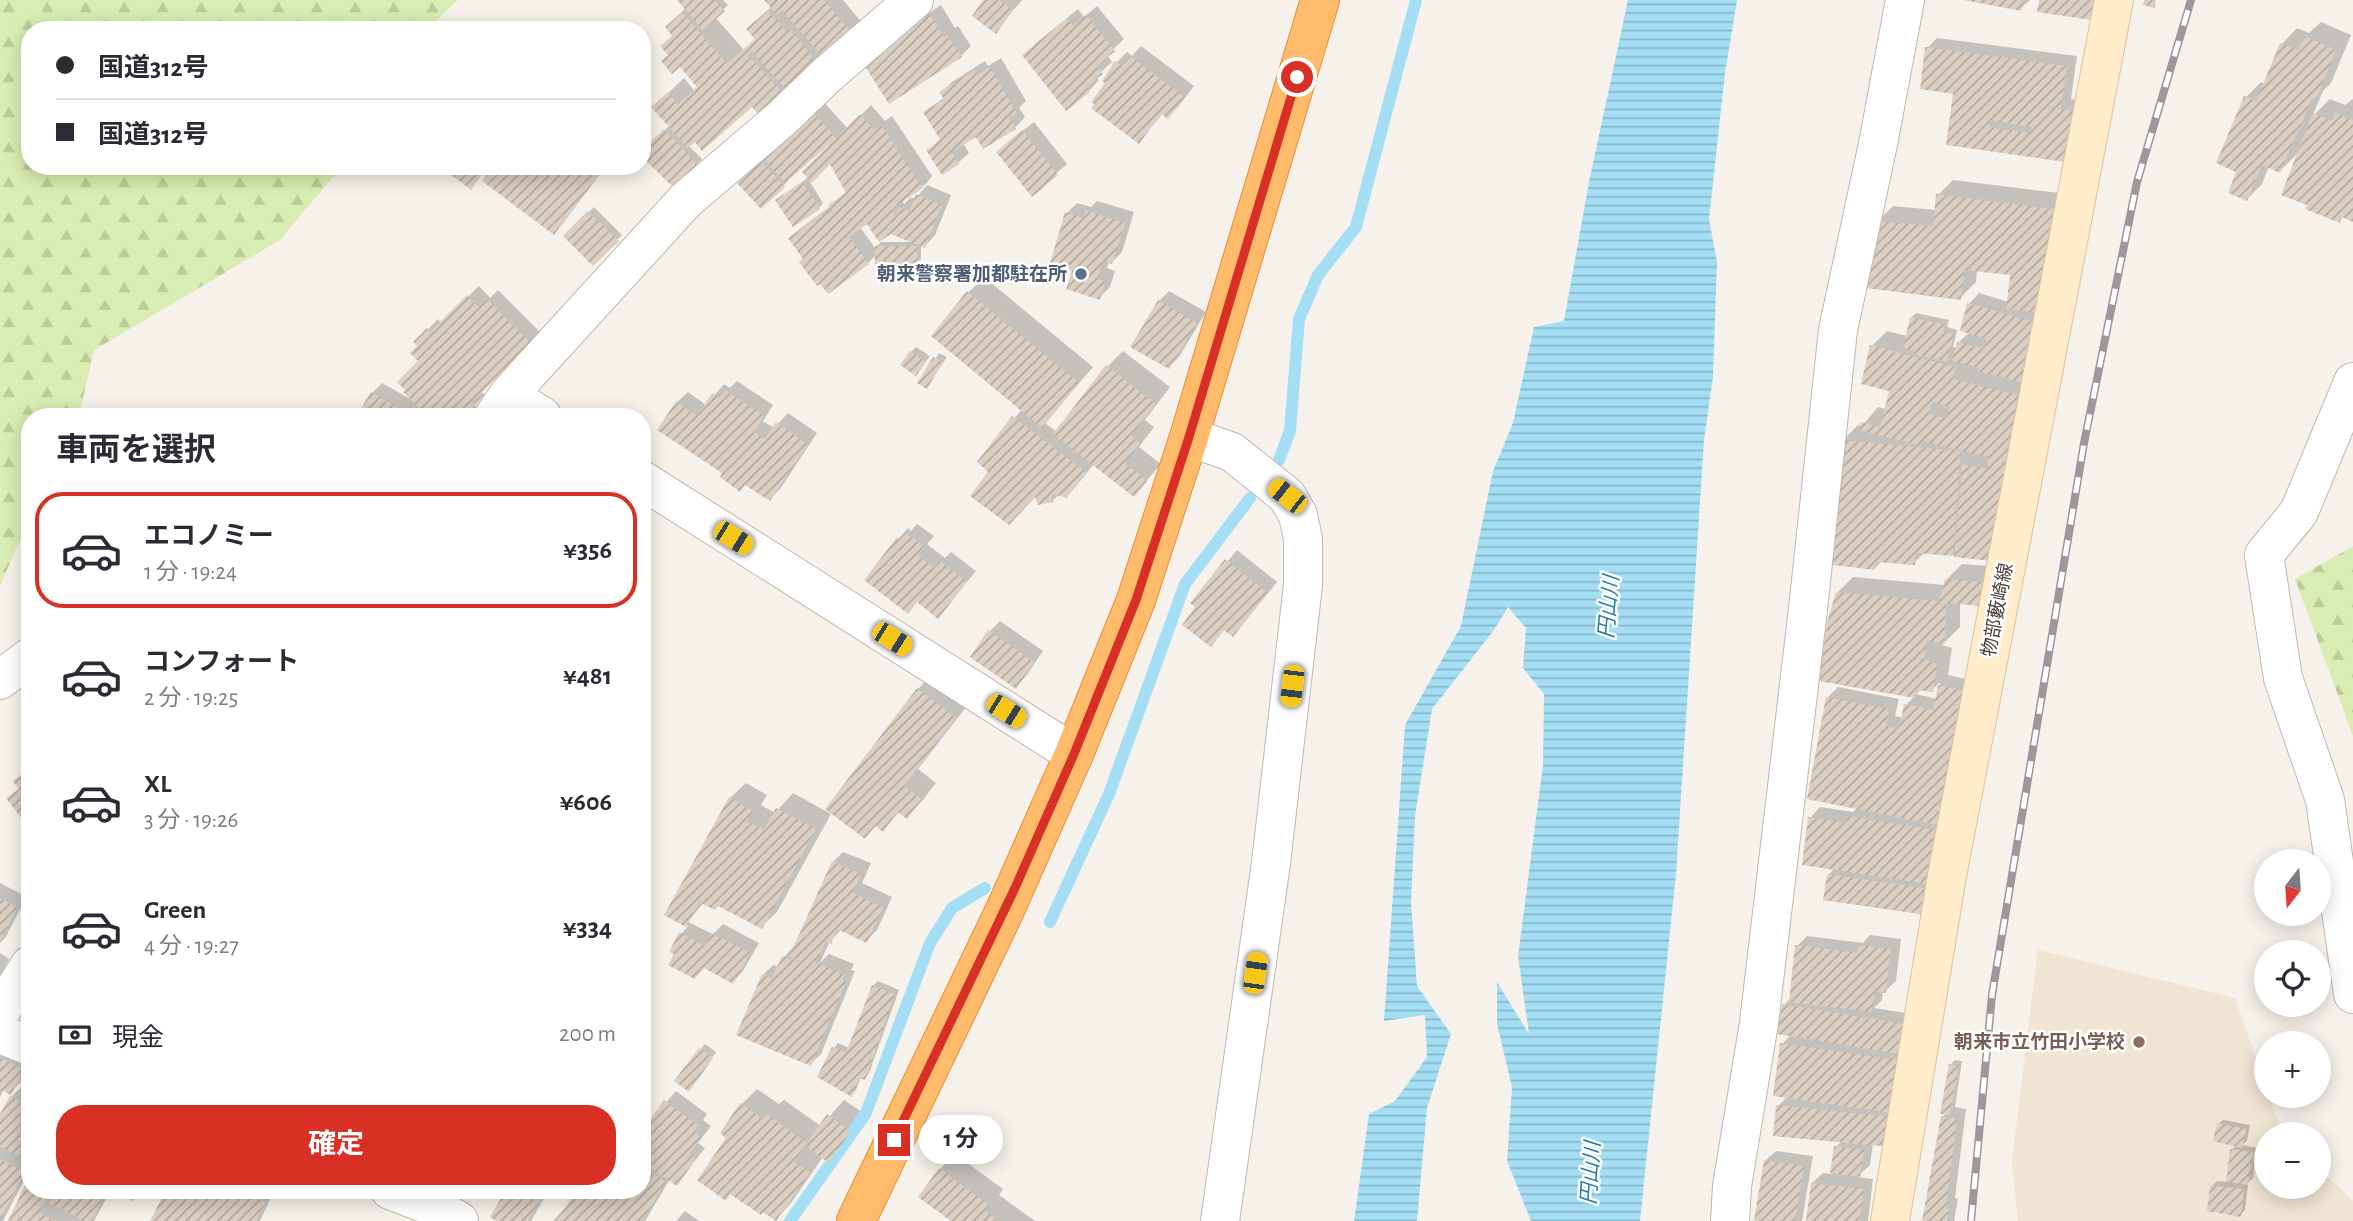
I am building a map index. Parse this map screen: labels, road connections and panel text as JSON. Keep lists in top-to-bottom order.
{
  "streets": {
    "main road": ["物部藪崎線"]
  },
  "water": ["円山川"],
  "places": ["朝来警察署加都駐在所", "朝来市立竹田小学校"],
  "north": "bottom",
  "page": {
    "banner": ["国道312号", "国道312号"],
    "heading": "車両を選択",
    "list": [
      {
        "name": "エコノミー",
        "note": "1 分 · 19:24",
        "value": "¥356"
      },
      {
        "name": "コンフォート",
        "note": "2 分 · 19:25",
        "value": "¥481"
      },
      {
        "name": "XL",
        "note": "3 分 · 19:26",
        "value": "¥606"
      },
      {
        "name": "Green",
        "note": "4 分 · 19:27",
        "value": "¥334"
      }
    ],
    "map_buttons": ["+", "−"],
    "pay": ["現金", "200 m"],
    "buttons": "確定",
    "bubble": "1 分"
  }
}
